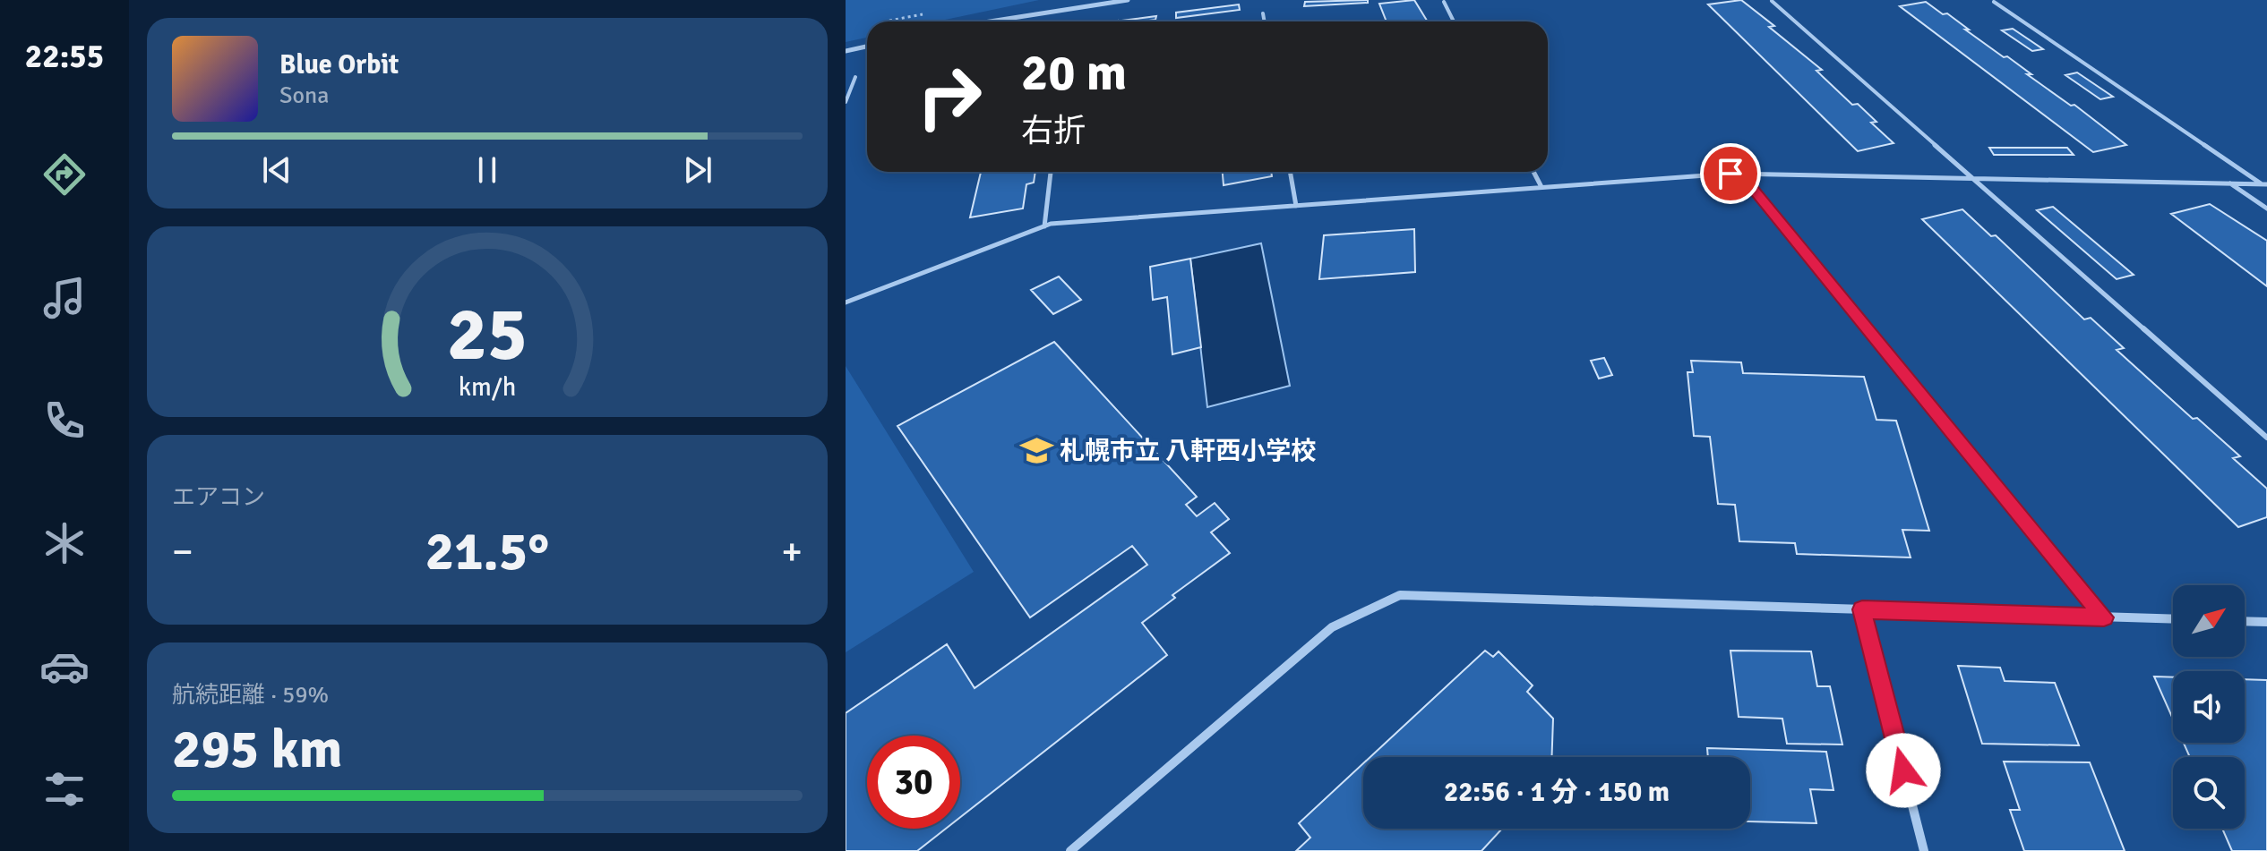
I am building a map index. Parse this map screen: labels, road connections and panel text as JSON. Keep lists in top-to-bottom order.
{
  "places": {
    "school or university": ["札幌市立 八軒西小学校"]
  },
  "north": "top right",
  "page": {
    "tabs": "22:55",
    "turn": ["20 m", "右折"],
    "song": ["Blue Orbit", "Sona"],
    "tile": [
      "エアコン",
      ["航続距離 · 59%", "295 km"]
    ],
    "heat": ["−", "21.5°", "+"],
    "limit": "30",
    "trip": "22:56 · 1 分 · 150 m",
    "gauge": ["25", "km/h"]
  }
}
